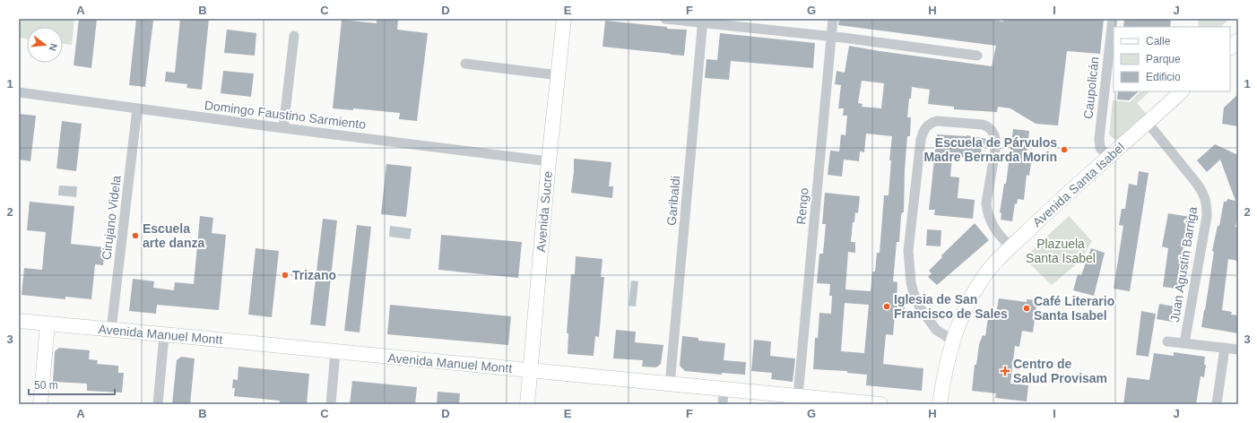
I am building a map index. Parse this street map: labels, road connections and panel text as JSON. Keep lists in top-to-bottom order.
{
  "streets": {
    "main road": ["Avenida Santa Isabel", "Avenida Sucre", "Avenida Manuel Montt"],
    "street": [
      "Caupolicán",
      "Domingo Faustino Sarmiento",
      "Garibaldi",
      "Rengo",
      "Cirujano Videla",
      "Juan Agustín Barriga"
    ]
  },
  "crossings": [
    ["Caupolicán", "Avenida Santa Isabel"],
    ["Domingo Faustino Sarmiento", "Avenida Sucre"],
    ["Domingo Faustino Sarmiento", "Cirujano Videla"],
    ["Avenida Santa Isabel", "Juan Agustín Barriga"],
    ["Garibaldi", "Avenida Manuel Montt"],
    ["Rengo", "Avenida Manuel Montt"],
    ["Avenida Sucre", "Avenida Manuel Montt"],
    ["Cirujano Videla", "Avenida Manuel Montt"]
  ],
  "parks": ["Plazuela Santa Isabel"],
  "places": {
    "other": [
      "Escuela de Párvulos Madre Bernarda Morin",
      "Escuela arte danza",
      "Trizano",
      "Iglesia de San Francisco de Sales",
      "Café Literario Santa Isabel"
    ],
    "health": ["Centro de Salud Provisam"]
  },
  "legend": ["Calle", "Parque", "Edificio"],
  "scale_bar": "50 m",
  "north": "right",
  "grid": {
    "columns": [
      "A",
      "B",
      "C",
      "D",
      "E",
      "F",
      "G",
      "H",
      "I",
      "J"
    ],
    "rows": ["1", "2", "3"]
  }
}
